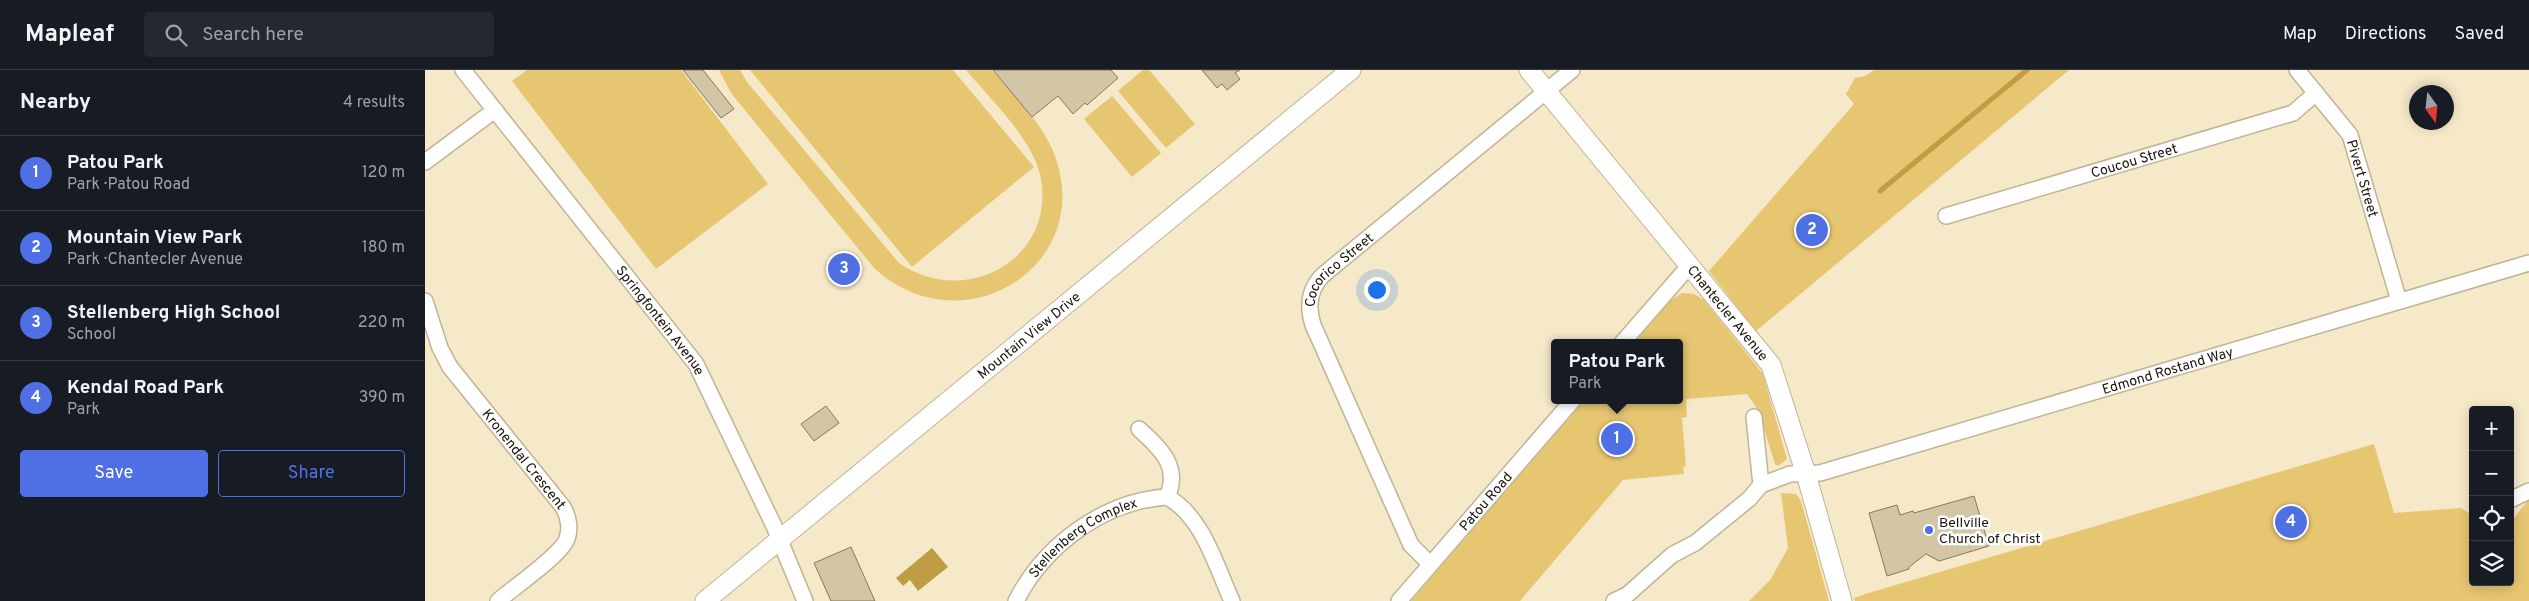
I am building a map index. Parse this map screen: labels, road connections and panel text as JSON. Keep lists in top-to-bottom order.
{
  "streets": {
    "street": [
      "Coucou Street",
      "Pivert Street",
      "Cocorico Street",
      "Chantecler Avenue",
      "Springfontein Avenue",
      "Mountain View Drive",
      "Edmond Rostand Way",
      "Kronendal Crescent",
      "Patou Road",
      "Stellenberg Complex"
    ]
  },
  "crossings": [
    ["Coucou Street", "Pivert Street"],
    ["Pivert Street", "Edmond Rostand Way"],
    ["Cocorico Street", "Chantecler Avenue"],
    ["Cocorico Street", "Patou Road"],
    ["Chantecler Avenue", "Edmond Rostand Way"],
    ["Springfontein Avenue", "Mountain View Drive"]
  ],
  "places": ["Bellville Church of Christ"],
  "north": "bottom",
  "page": {
    "header": "Mapleaf",
    "search": "Search here",
    "nav": ["Map", "Directions", "Saved"],
    "heading": ["Nearby", "4 results"],
    "list": [
      {
        "mark": "1",
        "name": "Patou Park",
        "note": "Park · Patou Road",
        "value": "120 m"
      },
      {
        "mark": "2",
        "name": "Mountain View Park",
        "note": "Park · Chantecler Avenue",
        "value": "180 m"
      },
      {
        "mark": "3",
        "name": "Stellenberg High School",
        "note": "School",
        "value": "220 m"
      },
      {
        "mark": "4",
        "name": "Kendal Road Park",
        "note": "Park",
        "value": "390 m"
      }
    ],
    "pins": [
      "2",
      "3",
      "1",
      "4"
    ],
    "popup": ["Patou Park", "Park"],
    "map_buttons": ["+", "−"],
    "buttons": ["Save", "Share"]
  }
}
